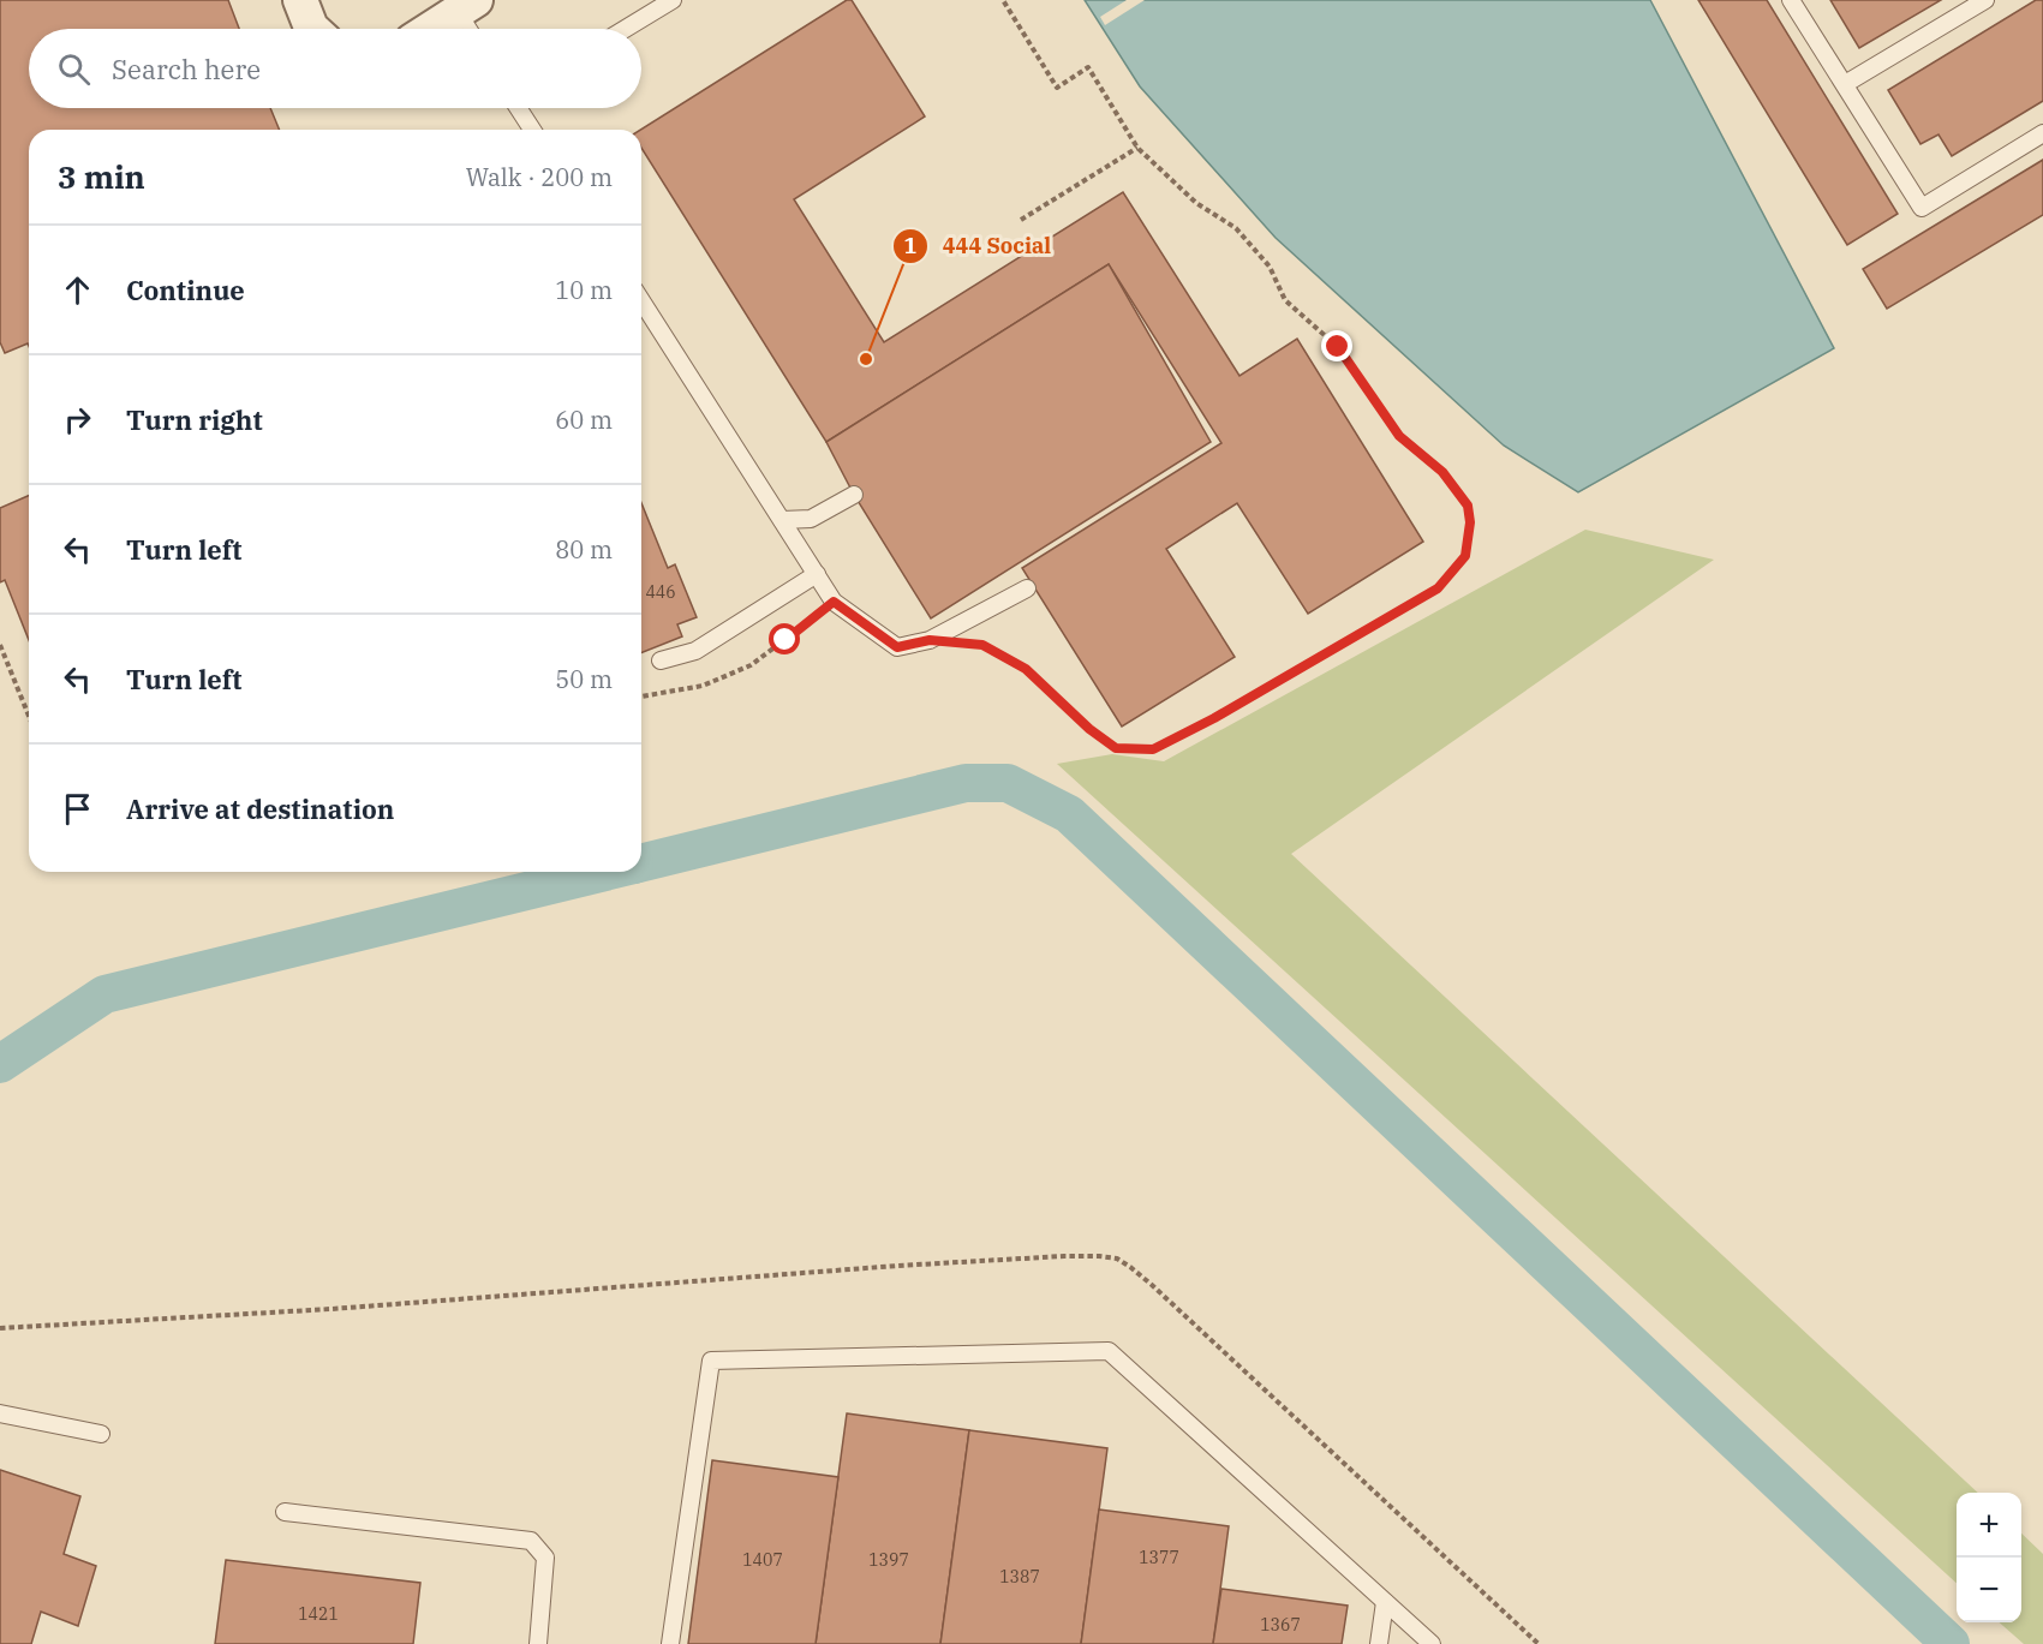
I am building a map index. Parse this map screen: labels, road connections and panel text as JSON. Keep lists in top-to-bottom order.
{
  "places": ["444 Social"],
  "house_numbers": [
    "446",
    "1377",
    "1407",
    "1397",
    "1387",
    "1421",
    "1367"
  ],
  "page": {
    "search": "Search here",
    "heading": ["3 min", "Walk · 200 m"],
    "list": [
      ["Continue", "10 m"],
      ["Turn right", "60 m"],
      ["Turn left", "80 m"],
      ["Turn left", "50 m"],
      "Arrive at destination"
    ],
    "map_buttons": ["+", "−"]
  }
}
